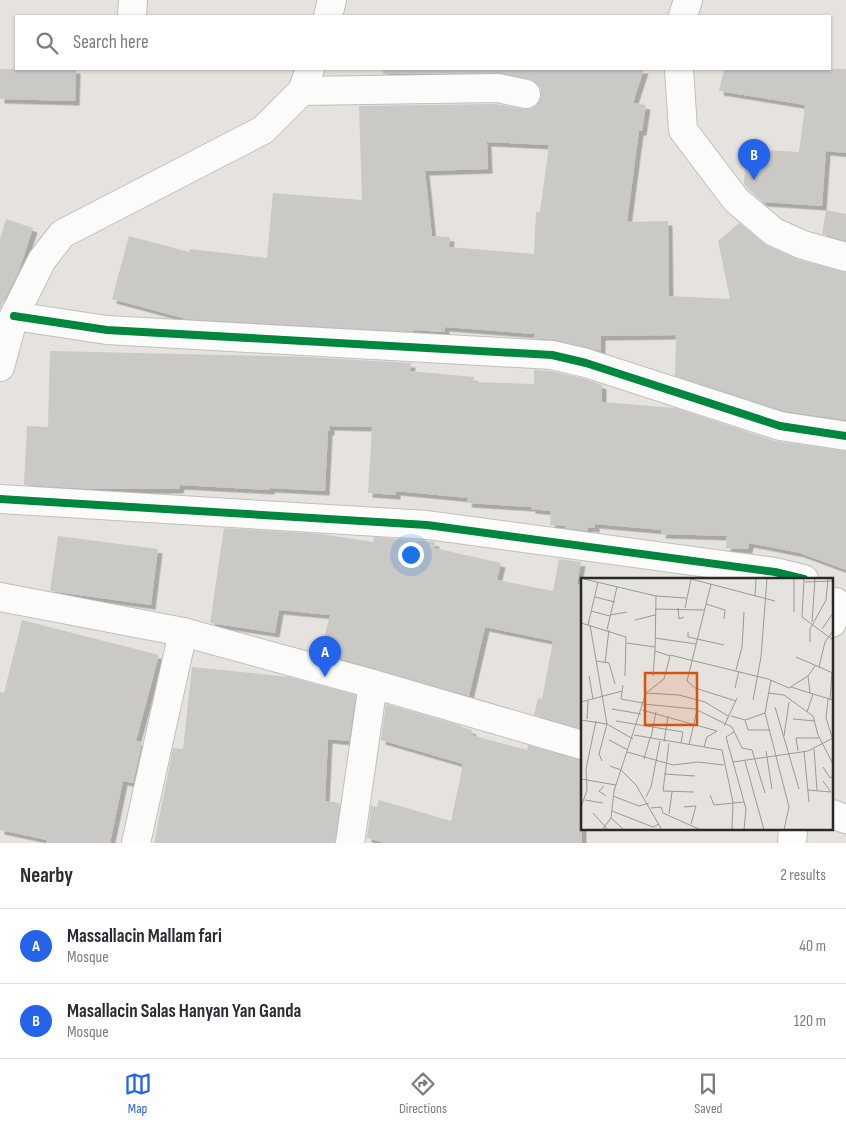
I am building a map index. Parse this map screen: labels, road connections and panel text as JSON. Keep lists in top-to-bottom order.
{
  "page": {
    "search": "Search here",
    "pins": ["B", "A"],
    "heading": ["Nearby", "2 results"],
    "list": [
      {
        "mark": "A",
        "name": "Massallacin Mallam fari",
        "note": "Mosque",
        "value": "40 m"
      },
      {
        "mark": "B",
        "name": "Masallacin Salas Hanyan Yan Ganda",
        "note": "Mosque",
        "value": "120 m"
      }
    ],
    "nav": ["Map", "Directions", "Saved"]
  }
}
